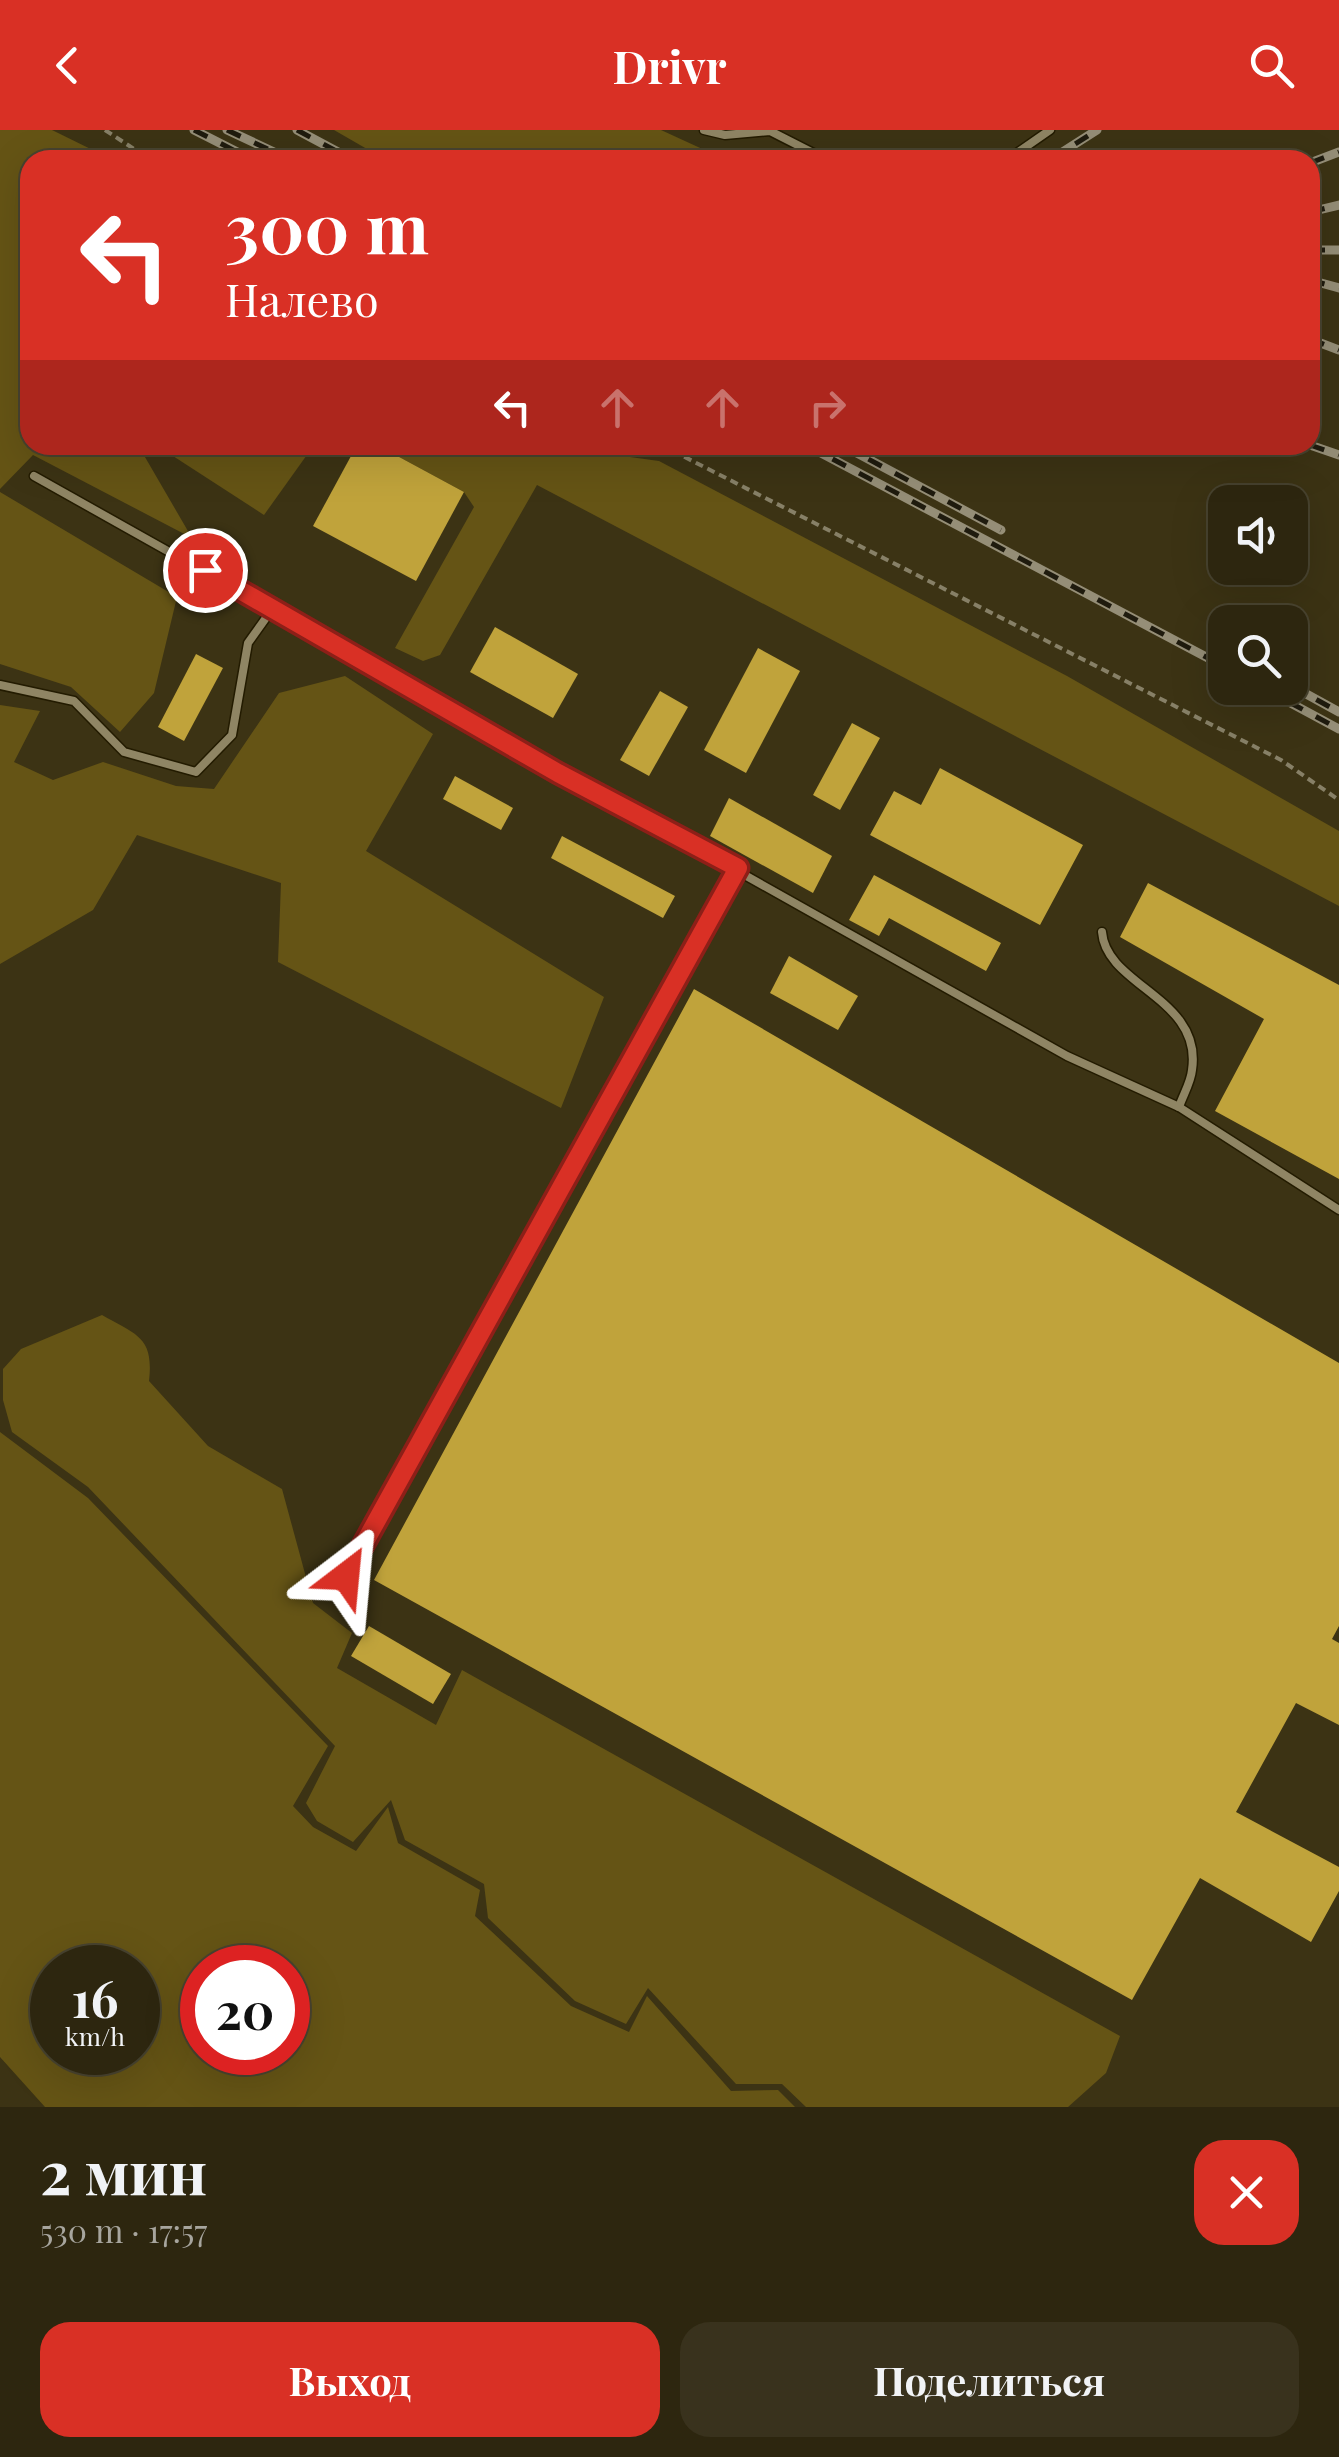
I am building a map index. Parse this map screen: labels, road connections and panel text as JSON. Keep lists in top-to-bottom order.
{
  "page": {
    "header": "Drivr",
    "turn": ["300 m", "Налево"],
    "speed": "16 km/h",
    "limit": "20",
    "heading": ["2 мин", "530 m · 17:57"],
    "buttons": ["Выход", "Поделиться"]
  }
}
